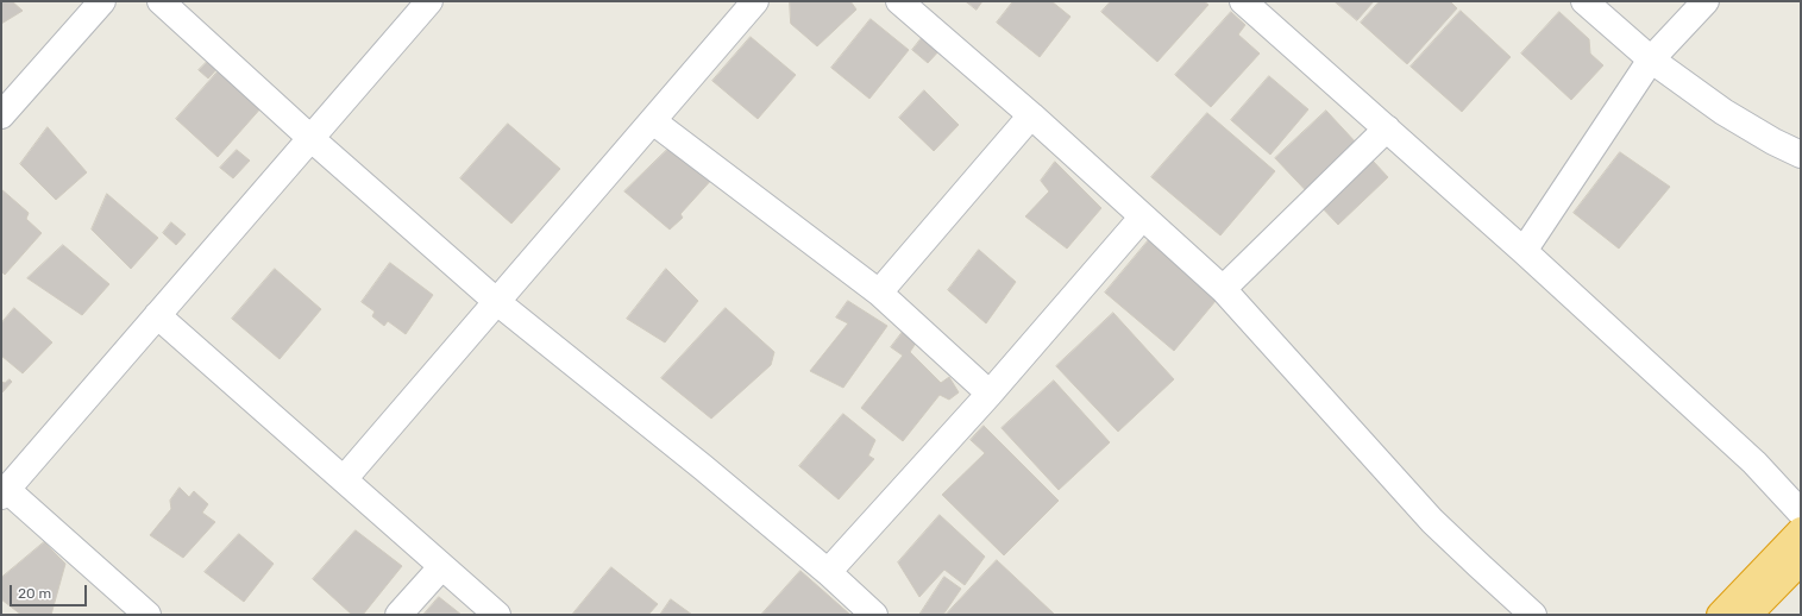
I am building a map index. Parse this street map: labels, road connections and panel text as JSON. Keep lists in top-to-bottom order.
{
  "scale_bar": "20 m"
}
